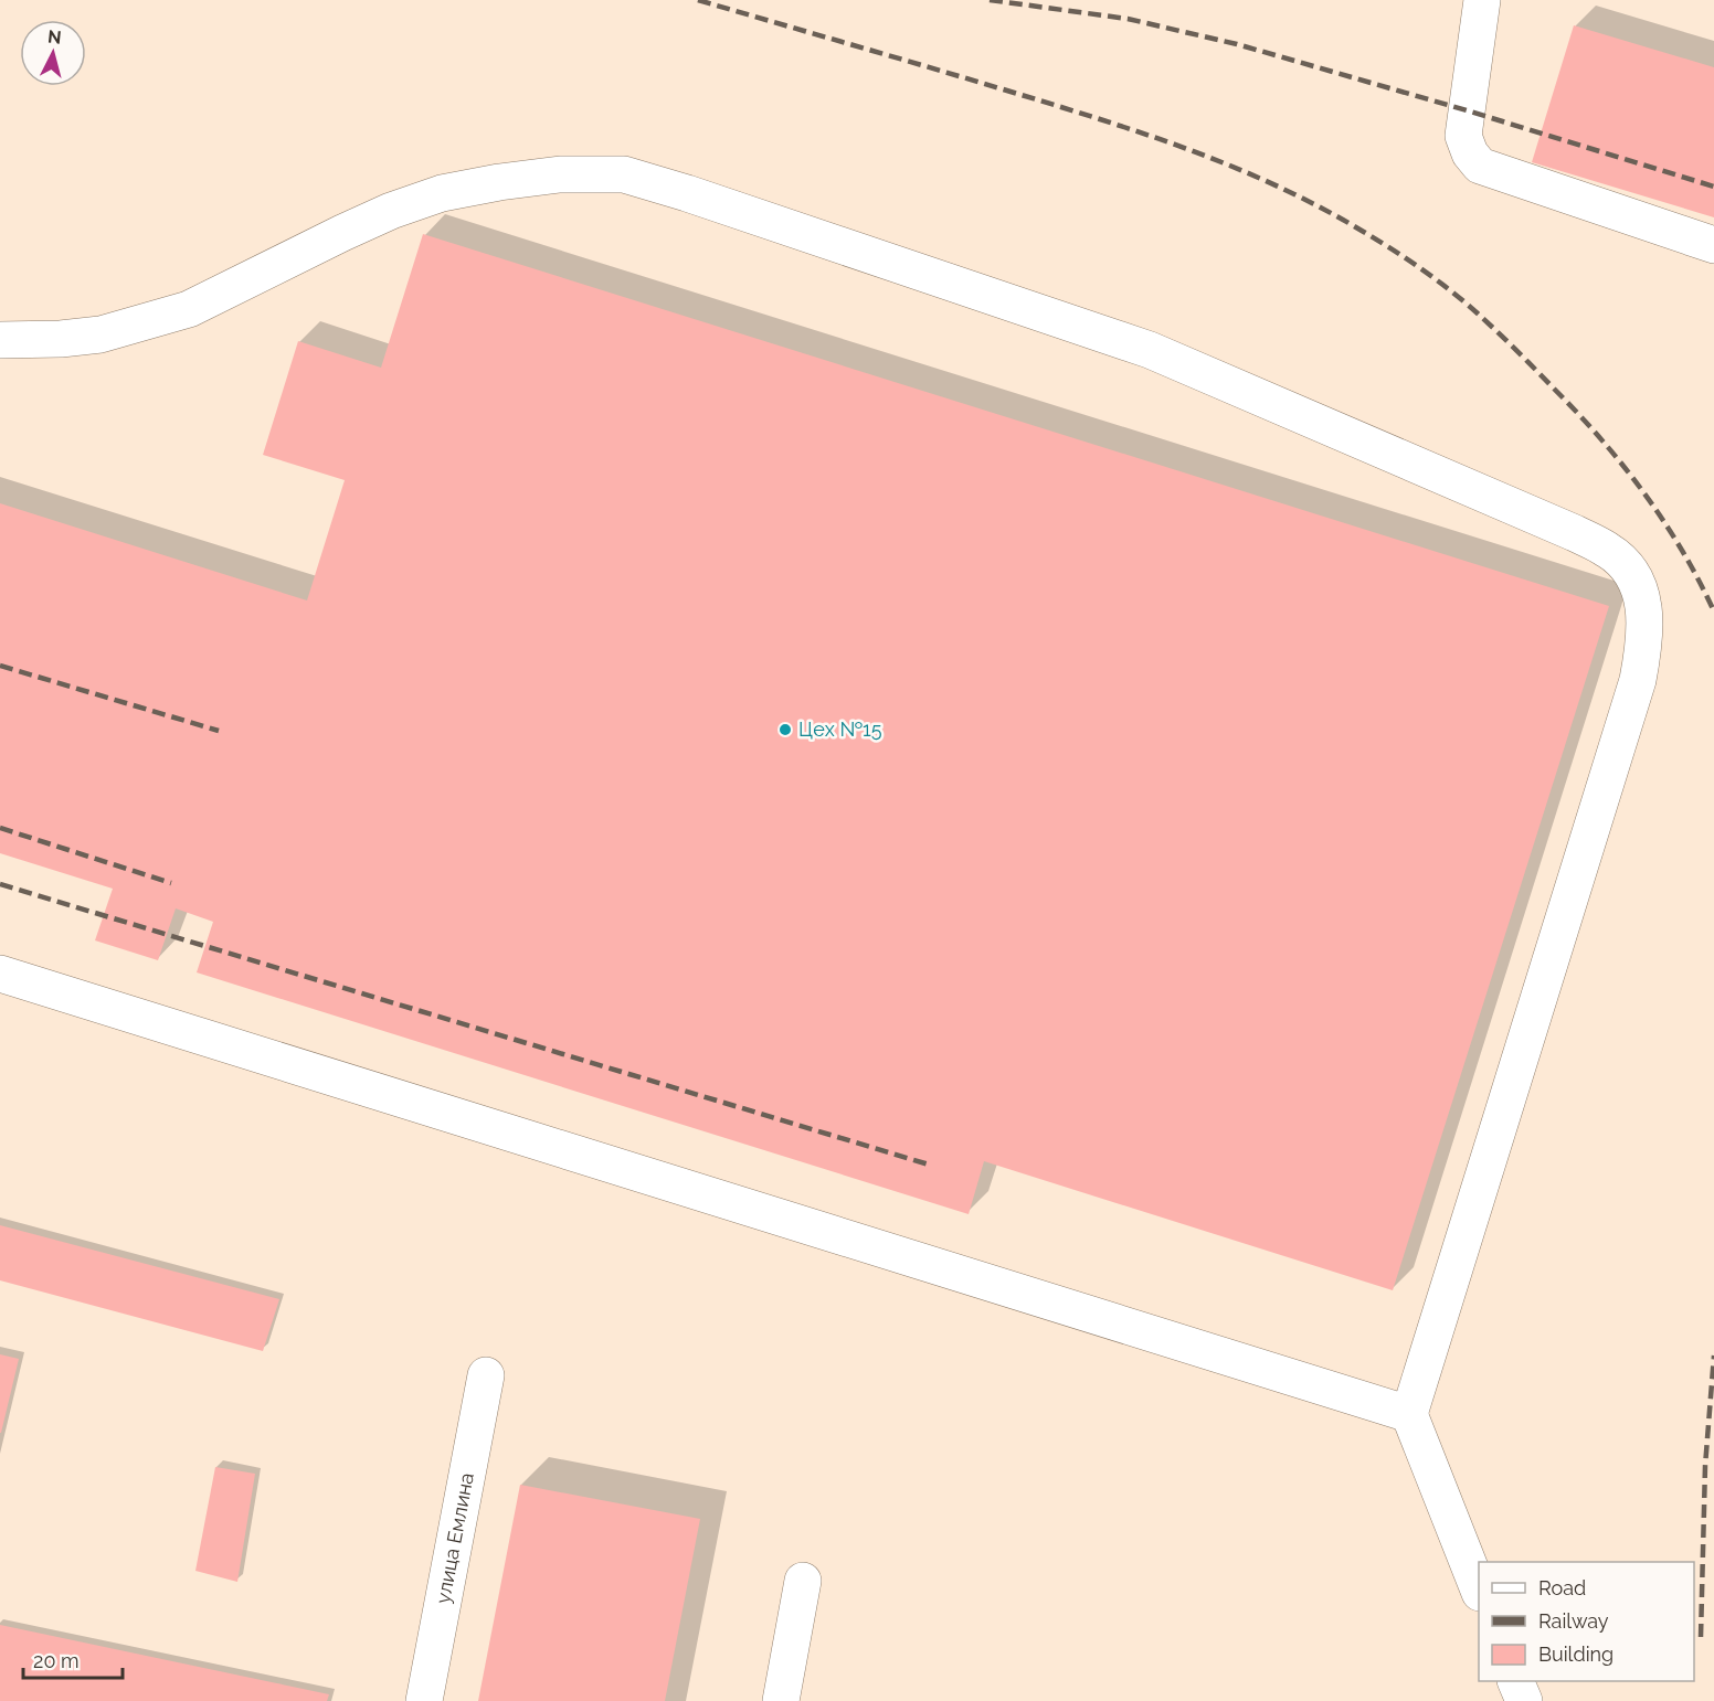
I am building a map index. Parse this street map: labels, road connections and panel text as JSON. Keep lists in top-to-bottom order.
{
  "streets": {
    "street": ["улица Емлина"]
  },
  "places": ["Цех №15"],
  "legend": ["Road", "Railway", "Building"],
  "scale_bar": "20 m",
  "north": "top"
}
